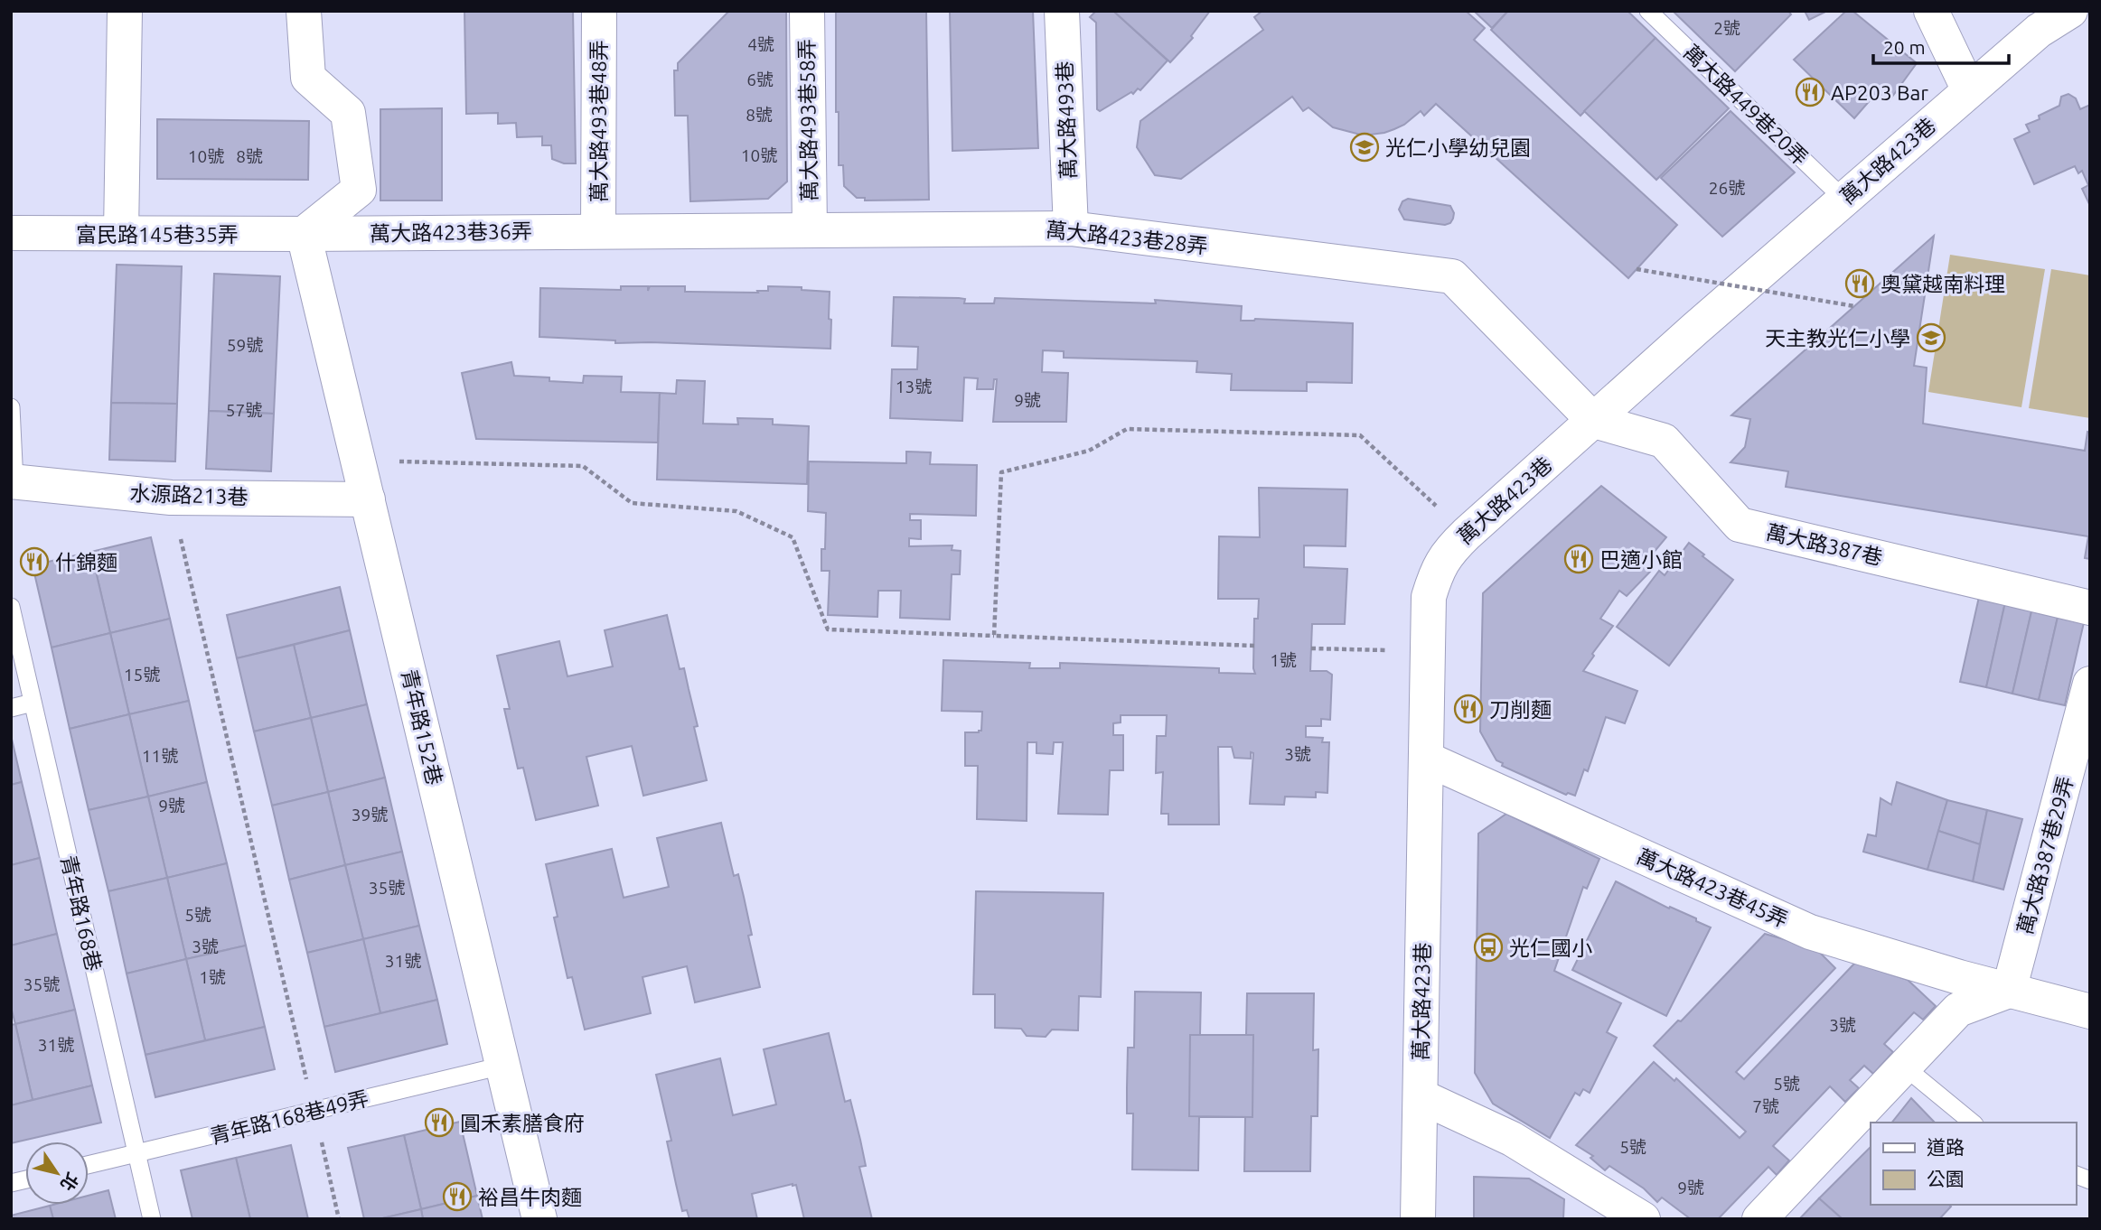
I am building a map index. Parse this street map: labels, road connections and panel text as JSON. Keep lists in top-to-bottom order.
{
  "streets": {
    "street": [
      "萬大路493巷58弄",
      "萬大路493巷",
      "萬大路493巷48弄",
      "萬大路423巷",
      "萬大路423巷36弄",
      "富民路145巷35弄",
      "萬大路423巷28弄",
      "水源路213巷",
      "萬大路387巷",
      "青年路152巷",
      "萬大路387巷29弄",
      "萬大路423巷45弄"
    ],
    "lane": ["萬大路449巷20弄", "青年路168巷", "青年路168巷49弄"]
  },
  "crossings": [
    ["萬大路449巷20弄", "萬大路423巷"],
    ["萬大路493巷58弄", "萬大路423巷28弄"],
    ["萬大路493巷", "萬大路423巷28弄"],
    ["萬大路493巷48弄", "萬大路423巷36弄"],
    ["萬大路493巷48弄", "萬大路423巷28弄"],
    ["萬大路423巷", "萬大路423巷28弄"],
    ["萬大路423巷", "萬大路387巷"],
    ["萬大路423巷", "萬大路423巷45弄"],
    ["萬大路423巷36弄", "富民路145巷35弄"],
    ["萬大路423巷36弄", "萬大路423巷28弄"],
    ["萬大路423巷36弄", "青年路152巷"],
    ["富民路145巷35弄", "青年路152巷"],
    ["萬大路423巷28弄", "萬大路387巷"],
    ["水源路213巷", "青年路152巷"],
    ["青年路152巷", "青年路168巷49弄"],
    ["萬大路387巷29弄", "萬大路423巷45弄"],
    ["青年路168巷", "青年路168巷49弄"]
  ],
  "places": {
    "restaurant": [
      "AP203 Bar",
      "奧黛越南料理",
      "巴適小館",
      "什錦麵",
      "刀削麵",
      "圓禾素膳食府",
      "裕昌牛肉麵"
    ],
    "school or university": ["光仁小學幼兒園", "天主教光仁小學"],
    "bus stop": ["光仁國小"]
  },
  "house_numbers": [
    "2號",
    "4號",
    "6號",
    "8號",
    "10號",
    "10號",
    "8號",
    "26號",
    "59號",
    "13號",
    "9號",
    "57號",
    "1號",
    "15號",
    "3號",
    "11號",
    "9號",
    "39號",
    "35號",
    "5號",
    "3號",
    "31號",
    "1號",
    "35號",
    "3號",
    "31號",
    "5號",
    "7號",
    "5號",
    "9號"
  ],
  "legend": ["道路", "公園"],
  "scale_bar": "20 m",
  "north": "bottom right"
}
